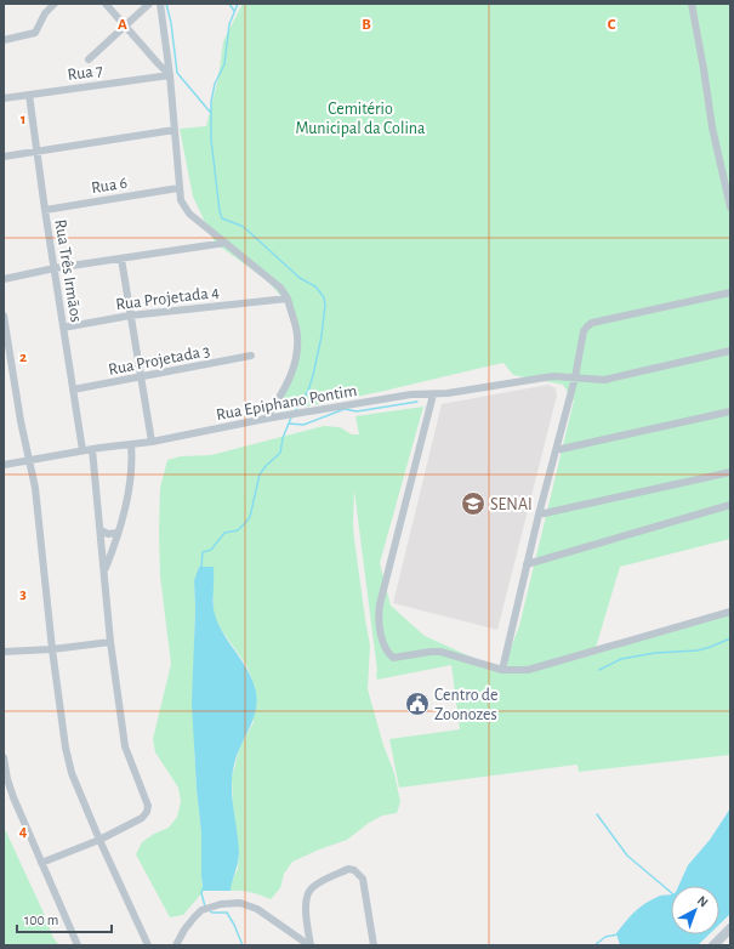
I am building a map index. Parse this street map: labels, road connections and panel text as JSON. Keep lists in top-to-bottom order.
{
  "streets": {
    "street": [
      "Rua 7",
      "Rua 6",
      "Rua Três Irmãos",
      "Rua Projetada 4",
      "Rua Projetada 3",
      "Rua Epiphano Pontim"
    ]
  },
  "crossings": [
    ["Rua 7", "Rua Três Irmãos"],
    ["Rua 6", "Rua Três Irmãos"],
    ["Rua Três Irmãos", "Rua Projetada 4"],
    ["Rua Três Irmãos", "Rua Projetada 3"],
    ["Rua Três Irmãos", "Rua Epiphano Pontim"]
  ],
  "parks": ["Cemitério Municipal da Colina"],
  "places": {
    "school or university": ["SENAI"],
    "public building": ["Centro de Zoonozes"]
  },
  "scale_bar": "100 m",
  "north": "top right",
  "grid": {
    "columns": ["A", "B", "C"],
    "rows": [
      "1",
      "2",
      "3",
      "4"
    ]
  }
}
